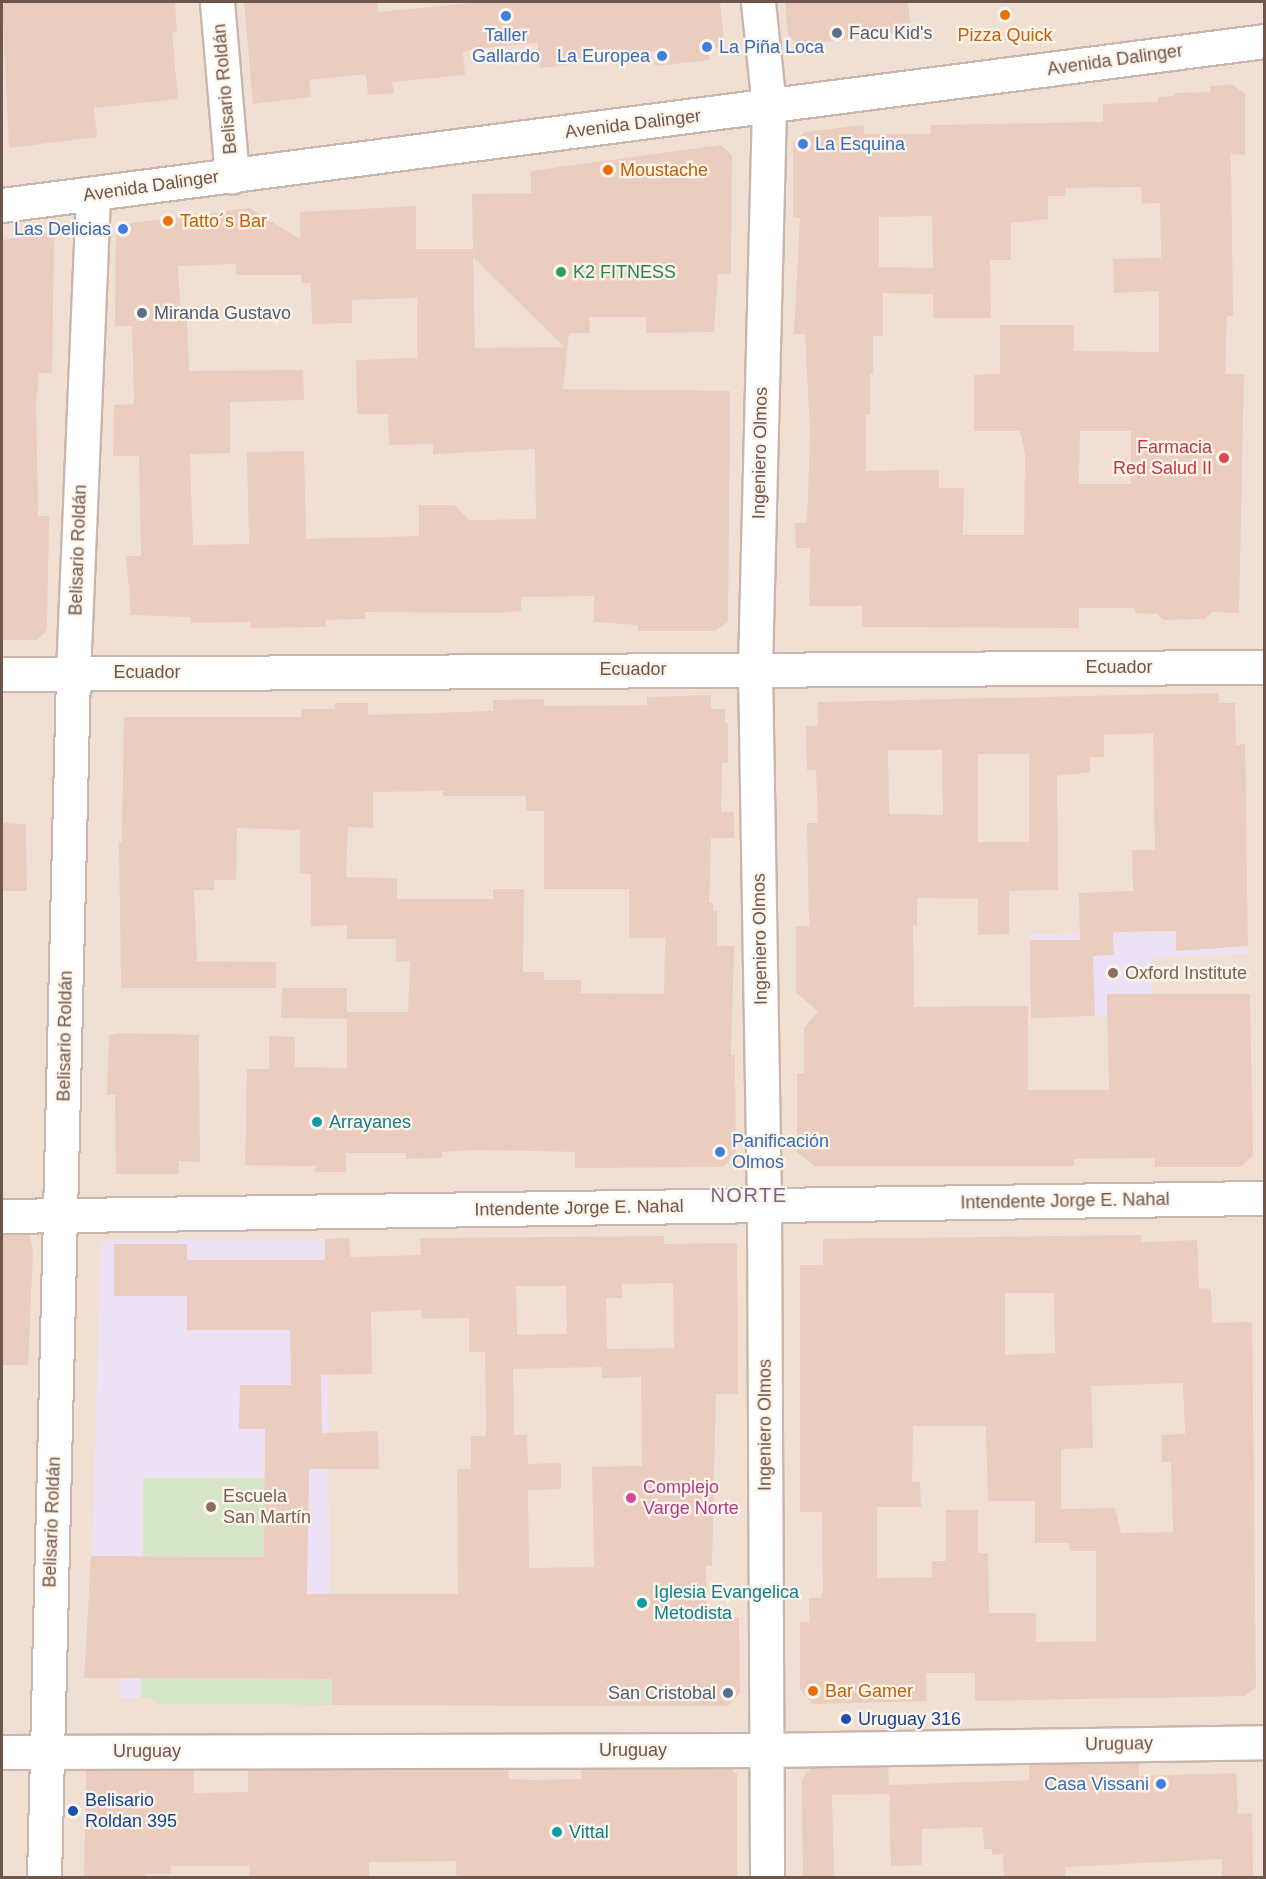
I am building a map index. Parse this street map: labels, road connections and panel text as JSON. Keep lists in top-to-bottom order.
{
  "streets": {
    "street": [
      "Avenida Dalinger",
      "Belisario Roldán",
      "Ingeniero Olmos",
      "Ecuador",
      "Intendente Jorge E. Nahal",
      "Uruguay"
    ]
  },
  "crossings": [
    ["Avenida Dalinger", "Belisario Roldán"],
    ["Avenida Dalinger", "Ingeniero Olmos"],
    ["Belisario Roldán", "Ecuador"],
    ["Belisario Roldán", "Intendente Jorge E. Nahal"],
    ["Belisario Roldán", "Uruguay"],
    ["Ingeniero Olmos", "Ecuador"],
    ["Ingeniero Olmos", "Intendente Jorge E. Nahal"],
    ["Ingeniero Olmos", "Uruguay"]
  ],
  "districts": ["NORTE"],
  "places": [
    "Pizza Quick",
    "Taller Gallardo",
    "Facu Kid's",
    "La Piña Loca",
    "La Europea",
    "La Esquina",
    "Moustache",
    "Tatto´s Bar",
    "Las Delicias",
    "K2 FITNESS",
    "Miranda Gustavo",
    "Farmacia Red Salud II",
    "Oxford Institute",
    "Arrayanes",
    "Panificación Olmos",
    "Complejo Varge Norte",
    "Escuela San Martín",
    "Iglesia Evangelica Metodista",
    "Bar Gamer",
    "San Cristobal",
    "Uruguay 316",
    "Casa Vissani",
    "Belisario Roldan 395",
    "Vittal"
  ]
}
